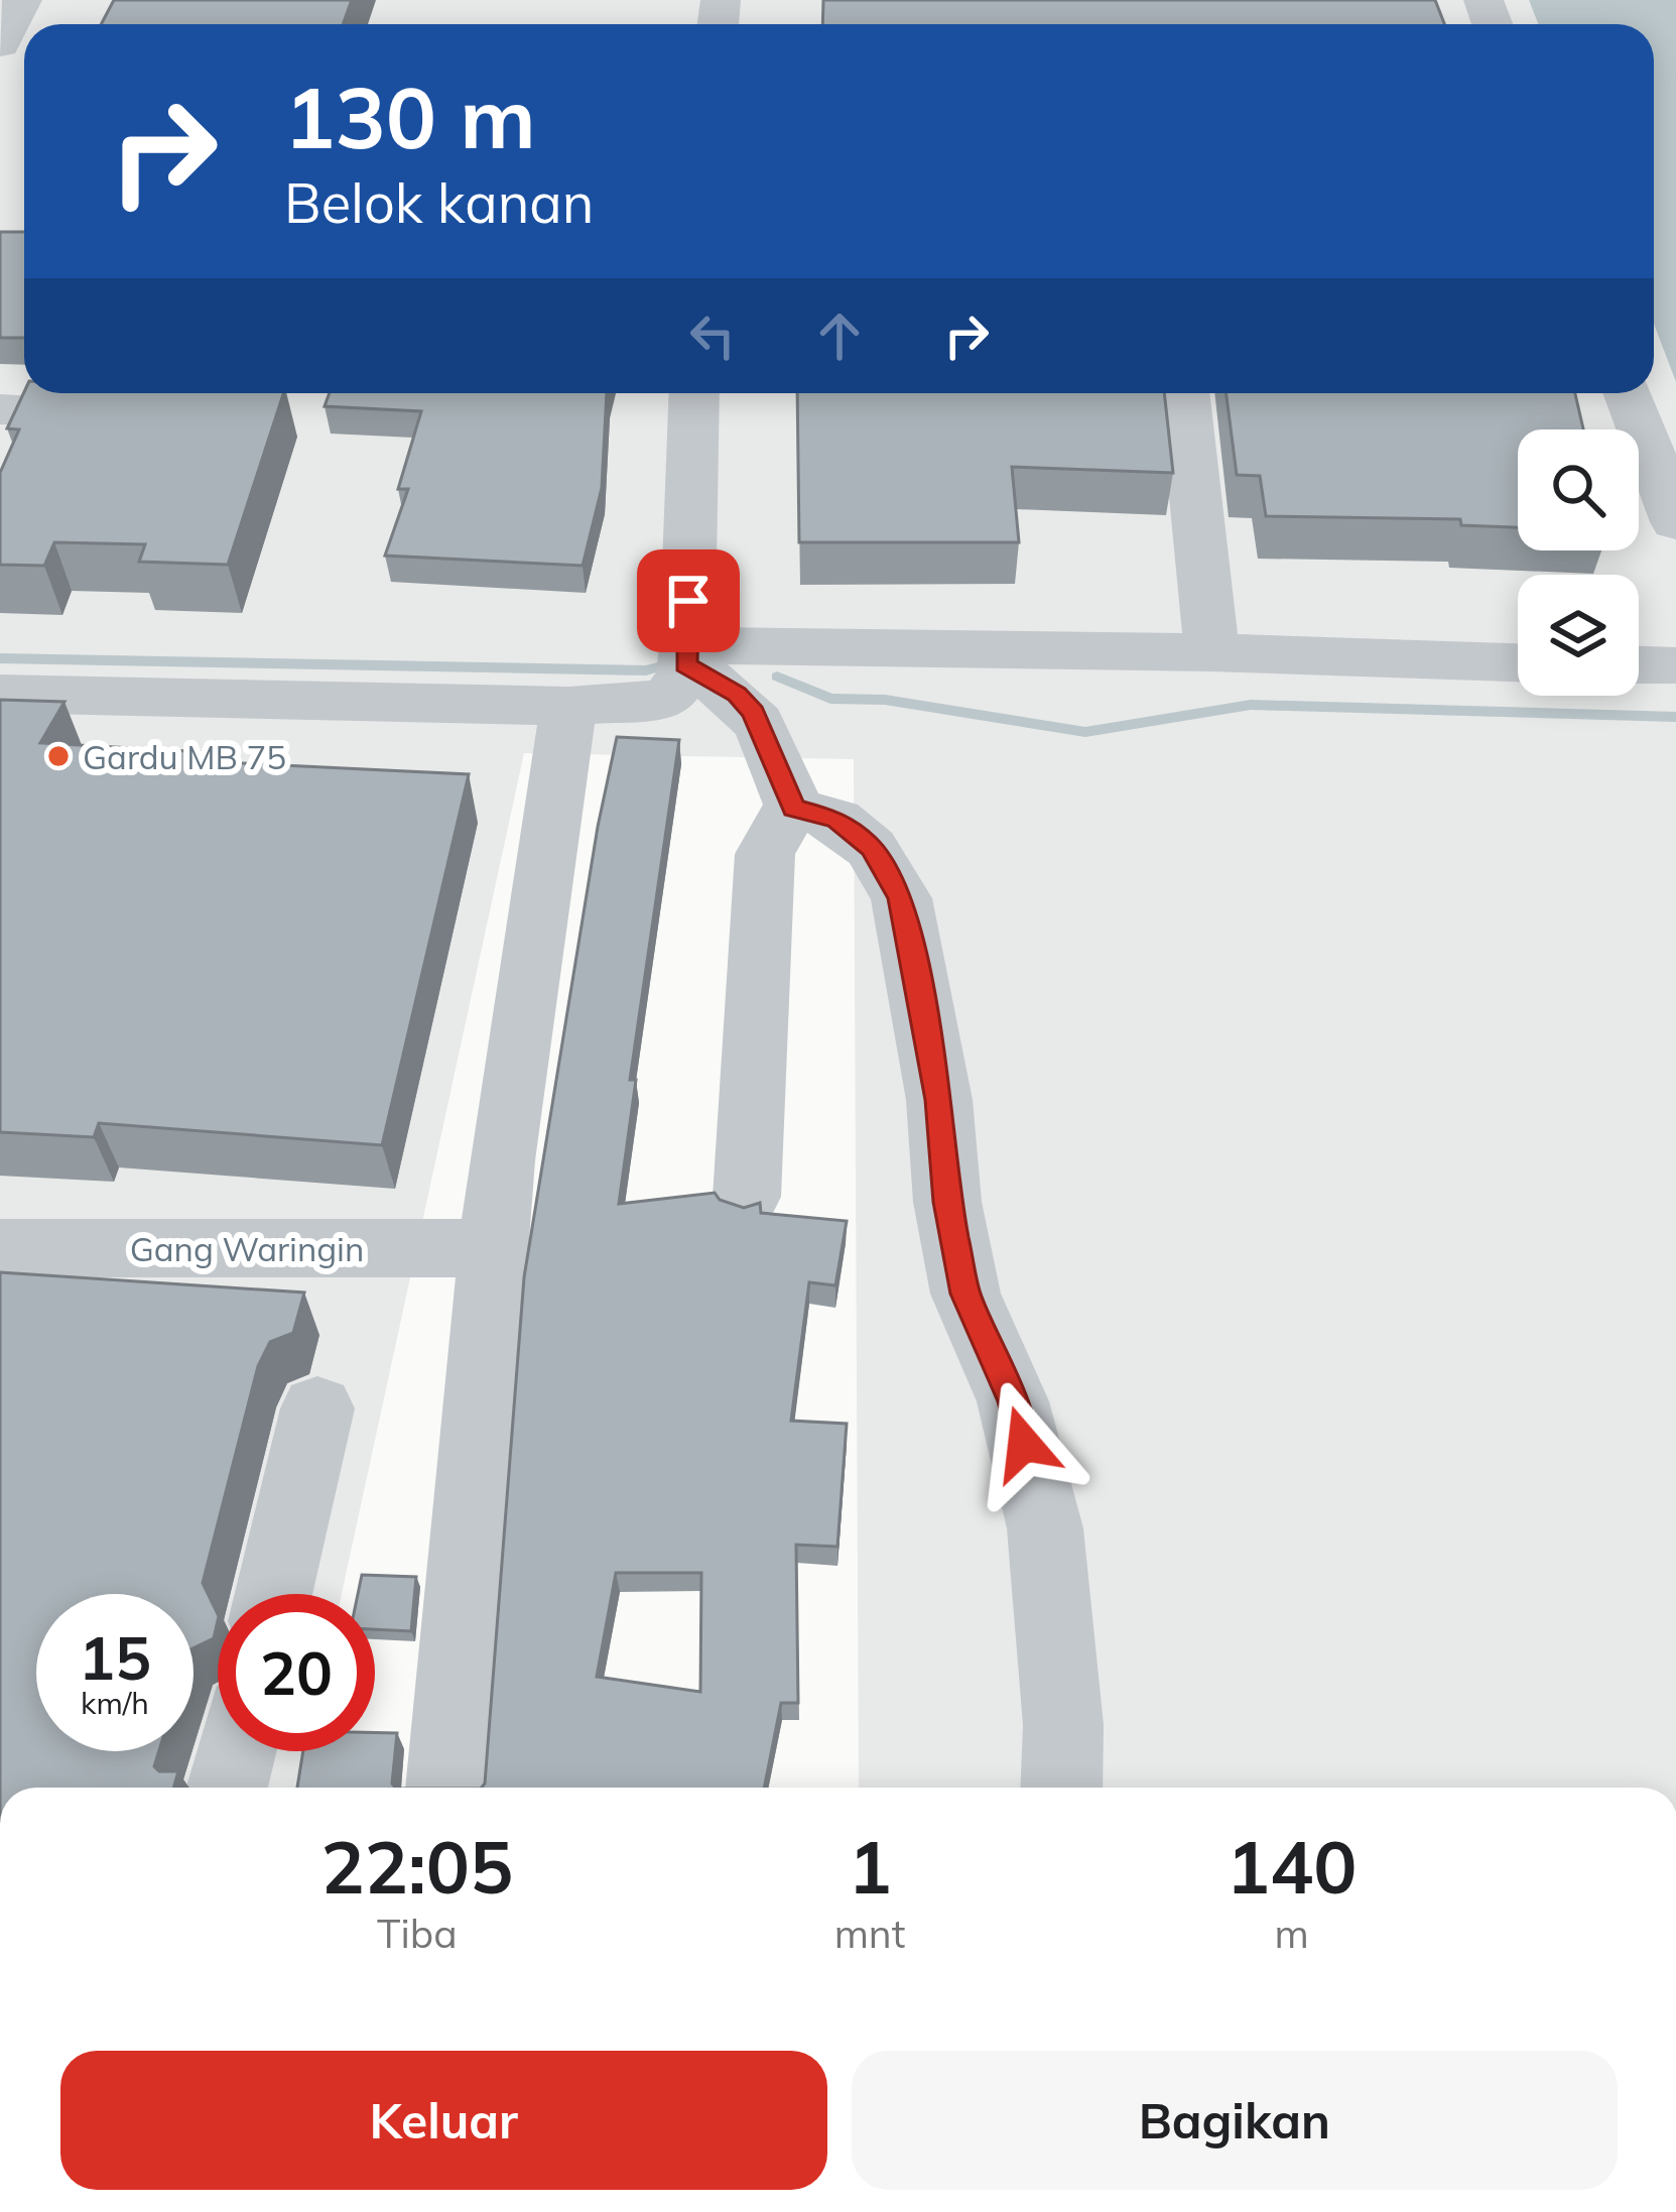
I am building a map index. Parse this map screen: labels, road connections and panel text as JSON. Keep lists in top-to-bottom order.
{
  "streets": {
    "street": ["Gang Waringin"]
  },
  "places": ["Gardu MB 75"],
  "page": {
    "turn": ["130 m", "Belok kanan"],
    "speed": "15 km/h",
    "limit": "20",
    "eta": [
      "22:05",
      "Tiba",
      "1",
      "mnt",
      "140",
      "m"
    ],
    "buttons": ["Keluar", "Bagikan"]
  }
}
